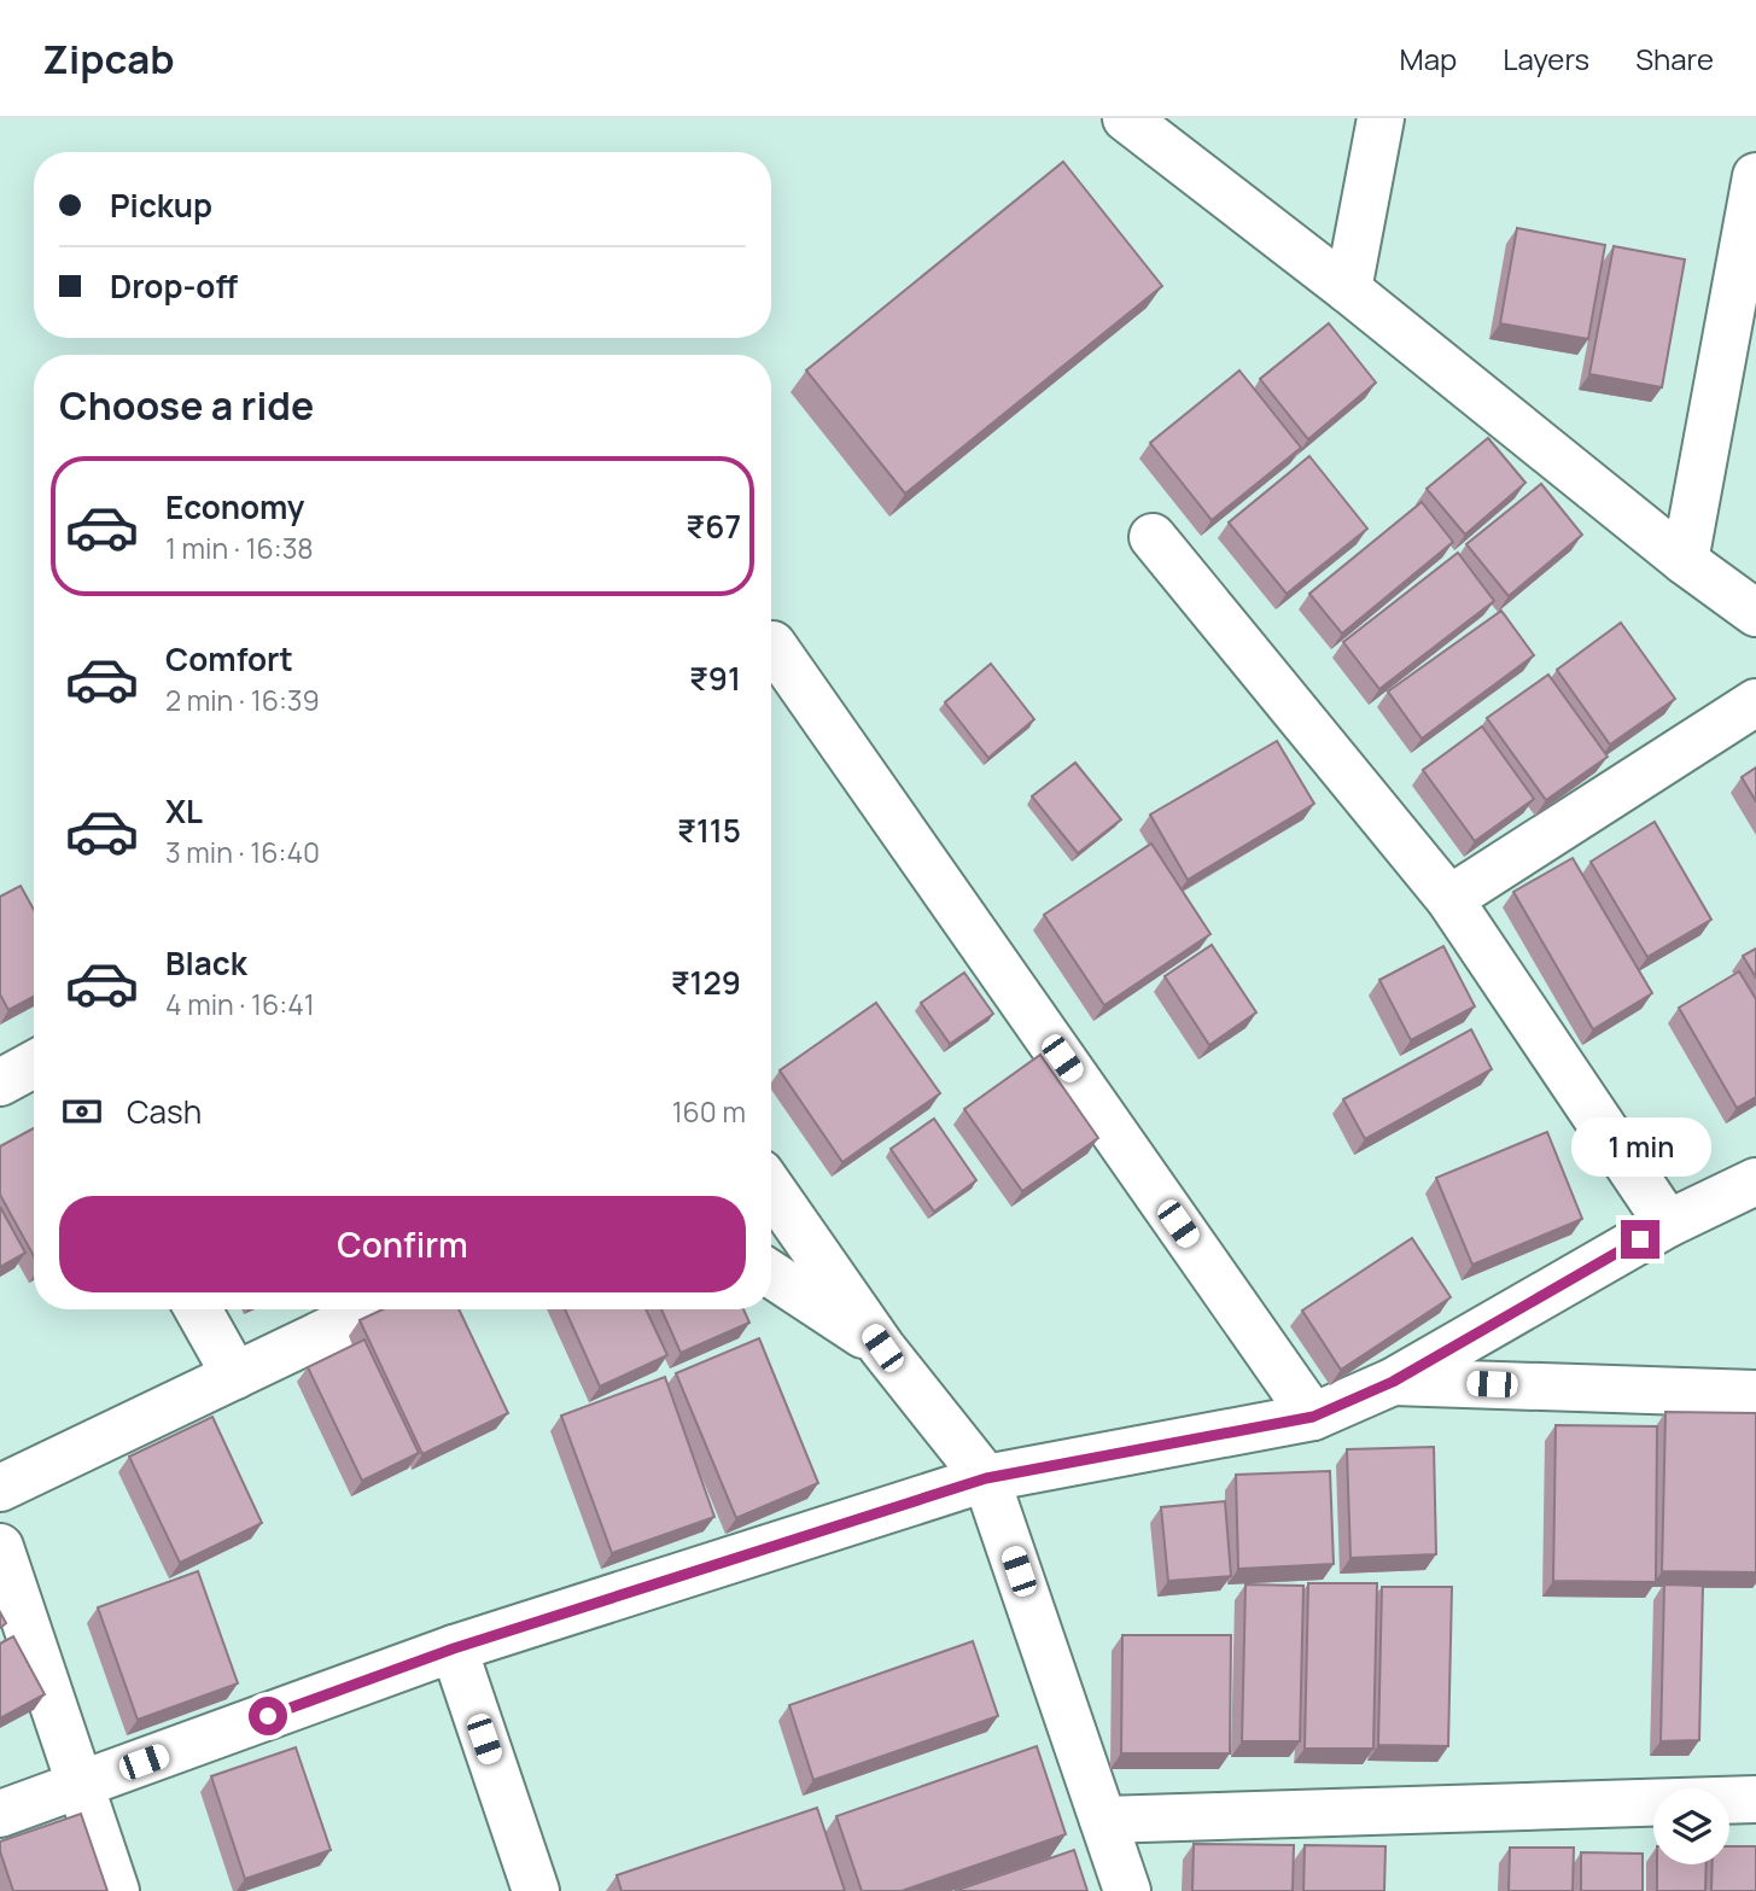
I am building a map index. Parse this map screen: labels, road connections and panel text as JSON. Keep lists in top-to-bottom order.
{
  "page": {
    "header": "Zipcab",
    "nav": ["Map", "Layers", "Share"],
    "banner": ["Pickup", "Drop-off"],
    "heading": "Choose a ride",
    "list": [
      {
        "name": "Economy",
        "note": "1 min · 16:38",
        "value": "₹67"
      },
      {
        "name": "Comfort",
        "note": "2 min · 16:39",
        "value": "₹91"
      },
      {
        "name": "XL",
        "note": "3 min · 16:40",
        "value": "₹115"
      },
      {
        "name": "Black",
        "note": "4 min · 16:41",
        "value": "₹129"
      }
    ],
    "pay": ["Cash", "160 m"],
    "bubble": "1 min",
    "buttons": "Confirm"
  }
}
